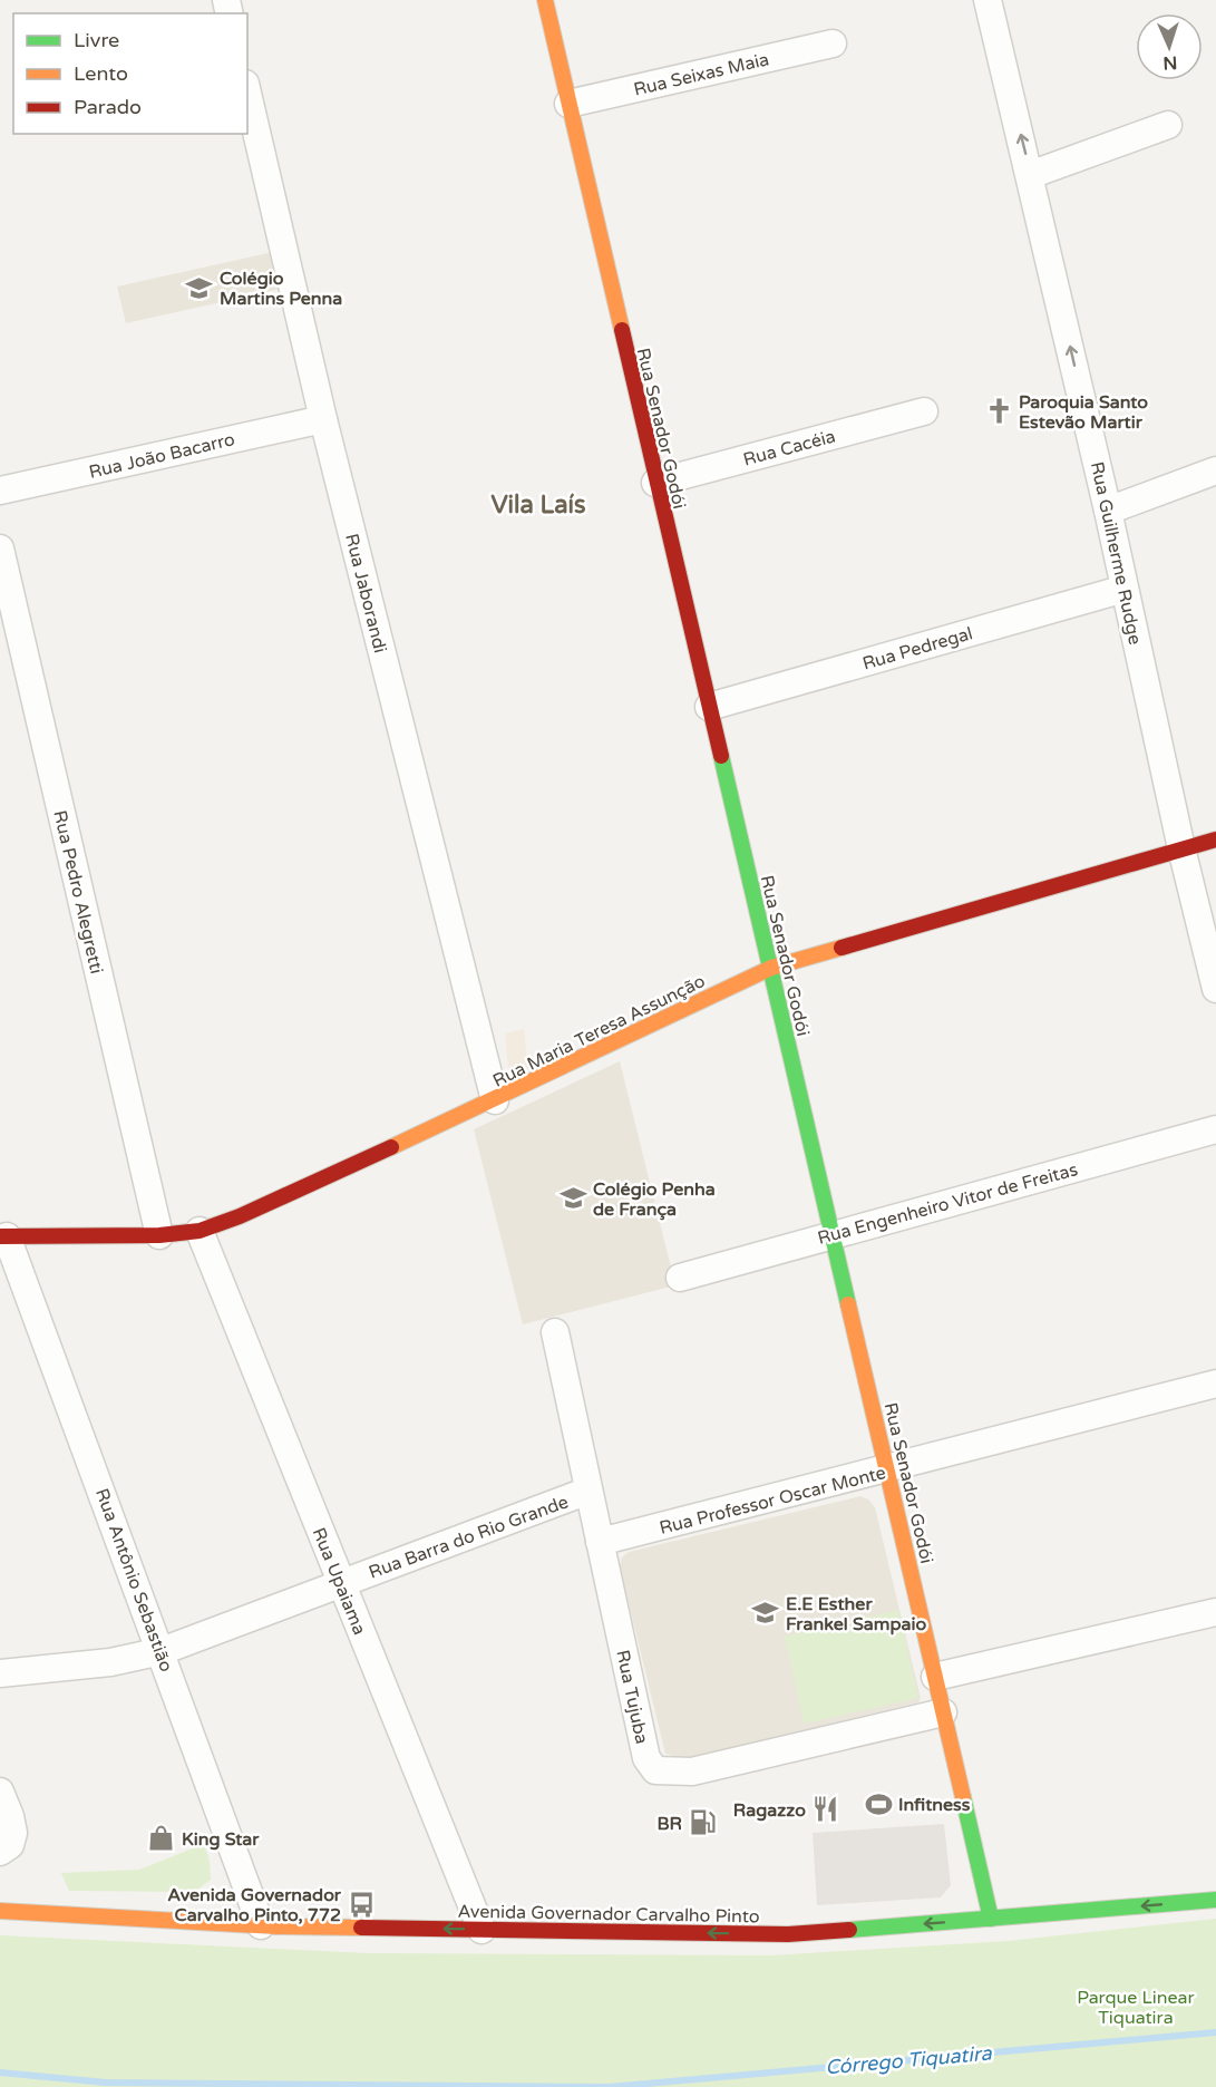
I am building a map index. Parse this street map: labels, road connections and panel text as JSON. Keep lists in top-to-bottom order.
{
  "streets": {
    "street": [
      "Rua Seixas Maia",
      "Rua Senador Godói",
      "Rua Cacéia",
      "Rua João Bacarro",
      "Rua Guilherme Rudge",
      "Rua Jaborandi",
      "Rua Pedregal",
      "Rua Pedro Alegretti",
      "Rua Maria Teresa Assunção",
      "Rua Engenheiro Vitor de Freitas",
      "Rua Professor Oscar Monte",
      "Rua Barra do Rio Grande",
      "Rua Antônio Sebastião",
      "Rua Upaiama",
      "Rua Tujuba",
      "Avenida Governador Carvalho Pinto"
    ]
  },
  "crossings": [
    ["Rua Seixas Maia", "Rua Senador Godói"],
    ["Rua Senador Godói", "Rua Cacéia"],
    ["Rua Senador Godói", "Rua Pedregal"],
    ["Rua Senador Godói", "Rua Maria Teresa Assunção"],
    ["Rua Senador Godói", "Rua Engenheiro Vitor de Freitas"],
    ["Rua Senador Godói", "Rua Professor Oscar Monte"],
    ["Rua Senador Godói", "Rua Tujuba"],
    ["Rua Senador Godói", "Avenida Governador Carvalho Pinto"],
    ["Rua João Bacarro", "Rua Jaborandi"],
    ["Rua Guilherme Rudge", "Rua Pedregal"],
    ["Rua Guilherme Rudge", "Rua Maria Teresa Assunção"],
    ["Rua Jaborandi", "Rua Maria Teresa Assunção"],
    ["Rua Pedro Alegretti", "Rua Maria Teresa Assunção"],
    ["Rua Maria Teresa Assunção", "Rua Antônio Sebastião"],
    ["Rua Maria Teresa Assunção", "Rua Upaiama"],
    ["Rua Professor Oscar Monte", "Rua Tujuba"],
    ["Rua Barra do Rio Grande", "Rua Antônio Sebastião"],
    ["Rua Barra do Rio Grande", "Rua Upaiama"],
    ["Rua Barra do Rio Grande", "Rua Tujuba"],
    ["Rua Antônio Sebastião", "Avenida Governador Carvalho Pinto"],
    ["Rua Upaiama", "Avenida Governador Carvalho Pinto"]
  ],
  "one_way": ["Rua Guilherme Rudge", "Avenida Governador Carvalho Pinto"],
  "districts": ["Vila Laís"],
  "water": ["Córrego Tiquatira"],
  "parks": ["Parque Linear Tiquatira"],
  "places": {
    "school or university": ["Colégio Martins Penna", "Colégio Penha de França", "E.E Esther Frankel Sampaio"],
    "church": ["Paroquia Santo Estevão Martir"],
    "sports": ["Infitness"],
    "restaurant": ["Ragazzo"],
    "fuel station": ["BR"],
    "shop": ["King Star"],
    "bus stop": ["Avenida Governador Carvalho Pinto, 772"]
  },
  "legend": ["Livre", "Lento", "Parado"],
  "north": "bottom"
}
